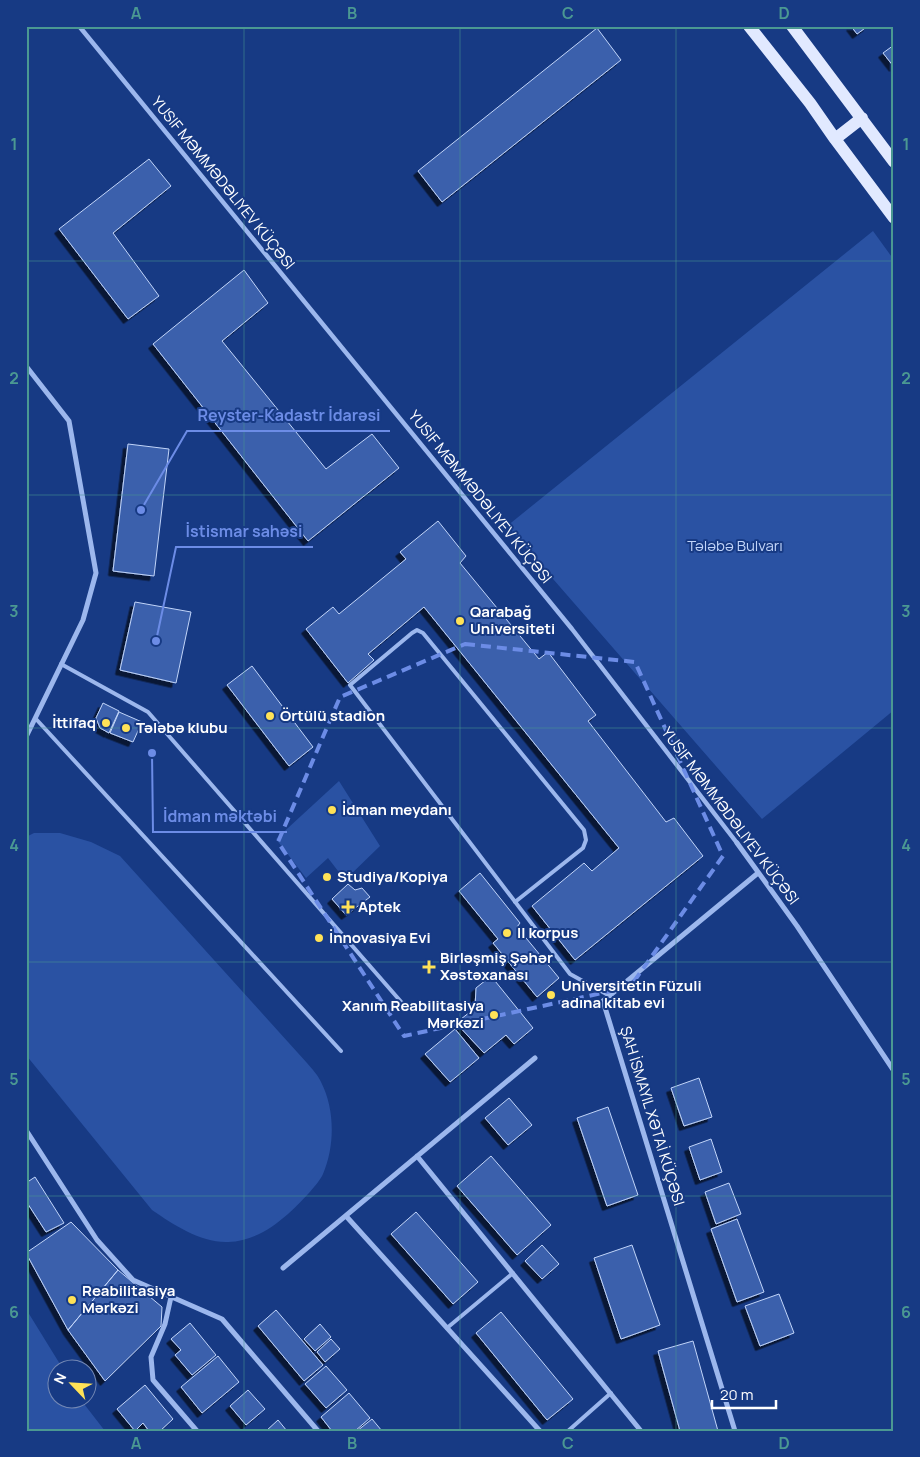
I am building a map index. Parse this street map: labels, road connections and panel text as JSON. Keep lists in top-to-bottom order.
{
  "streets": {
    "street": ["YUSIF MƏMMƏDƏLIYEV KÜÇƏSI", "ŞAH İSMAYIL XƏTAİ KÜÇƏSI"]
  },
  "parks": ["Tələbə Bulvarı"],
  "places": {
    "other": [
      "Reyster-Kadastr İdarəsi",
      "Qarabağ Universiteti",
      "İstismar sahəsi",
      "Örtülü stadion",
      "İttifaq",
      "Tələbə klubu",
      "İdman məktəbi",
      "İdman meydanı",
      "Studiya/Kopiya",
      "II korpus",
      "İnnovasiya Evi",
      "Universitetin Füzuli adına kitab evi",
      "Xanım Reabilitasiya Mərkəzi",
      "Reabilitasiya Mərkəzi"
    ],
    "health": ["Aptek", "Birləşmiş Şəhər Xəstəxanası"]
  },
  "scale_bar": "20 m",
  "north": "top left",
  "grid": {
    "columns": [
      "A",
      "B",
      "C",
      "D"
    ],
    "rows": [
      "1",
      "2",
      "3",
      "4",
      "5",
      "6"
    ]
  }
}
